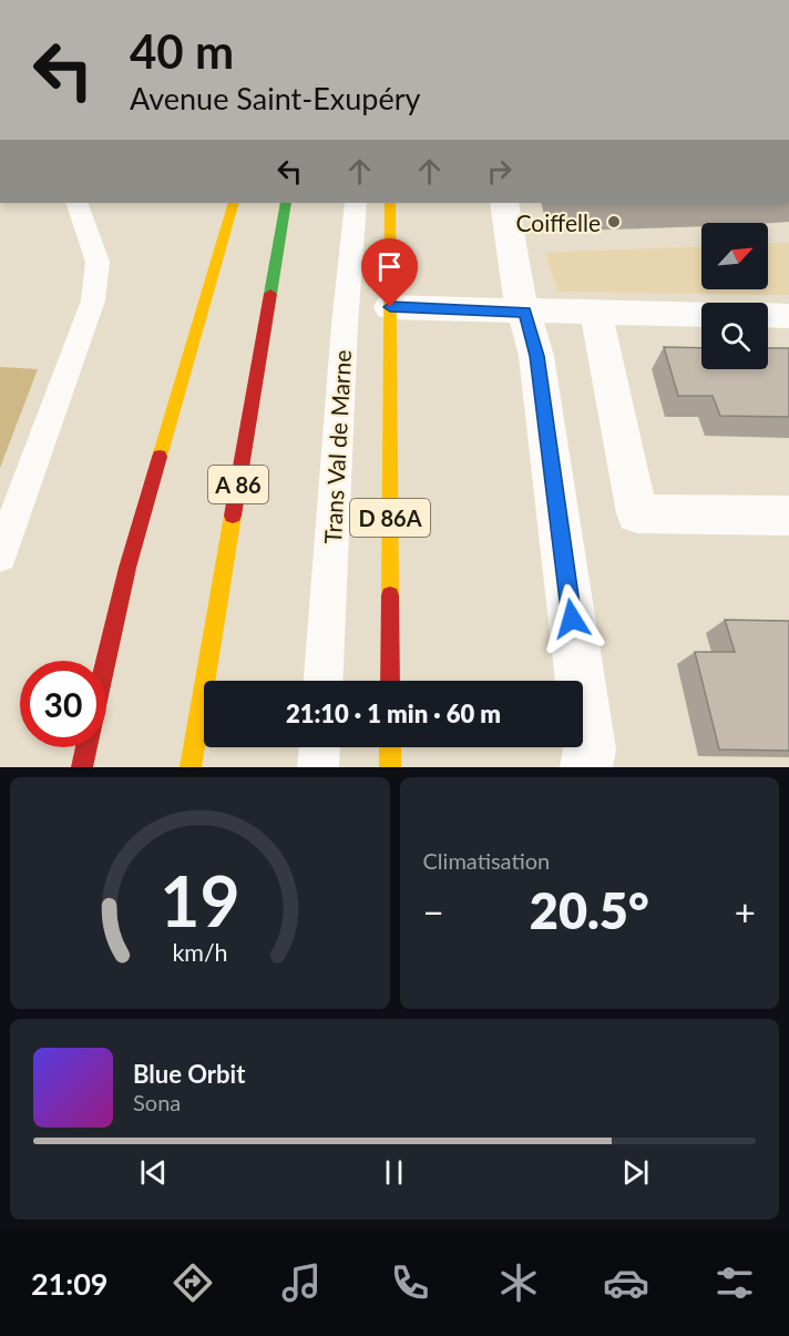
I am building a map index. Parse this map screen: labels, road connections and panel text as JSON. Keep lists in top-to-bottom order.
{
  "streets": {
    "main road": ["A 86", "D 86A"],
    "lane": ["Trans Val de Marne"]
  },
  "places": ["Coiffelle"],
  "north": "top right",
  "page": {
    "turn": ["40 m", "Avenue Saint-Exupéry"],
    "limit": "30",
    "trip": "21:10 · 1 min · 60 m",
    "tile": "Climatisation",
    "heat": ["−", "20.5°", "+"],
    "song": ["Blue Orbit", "Sona"],
    "tabs": "21:09",
    "gauge": ["19", "km/h"]
  }
}
